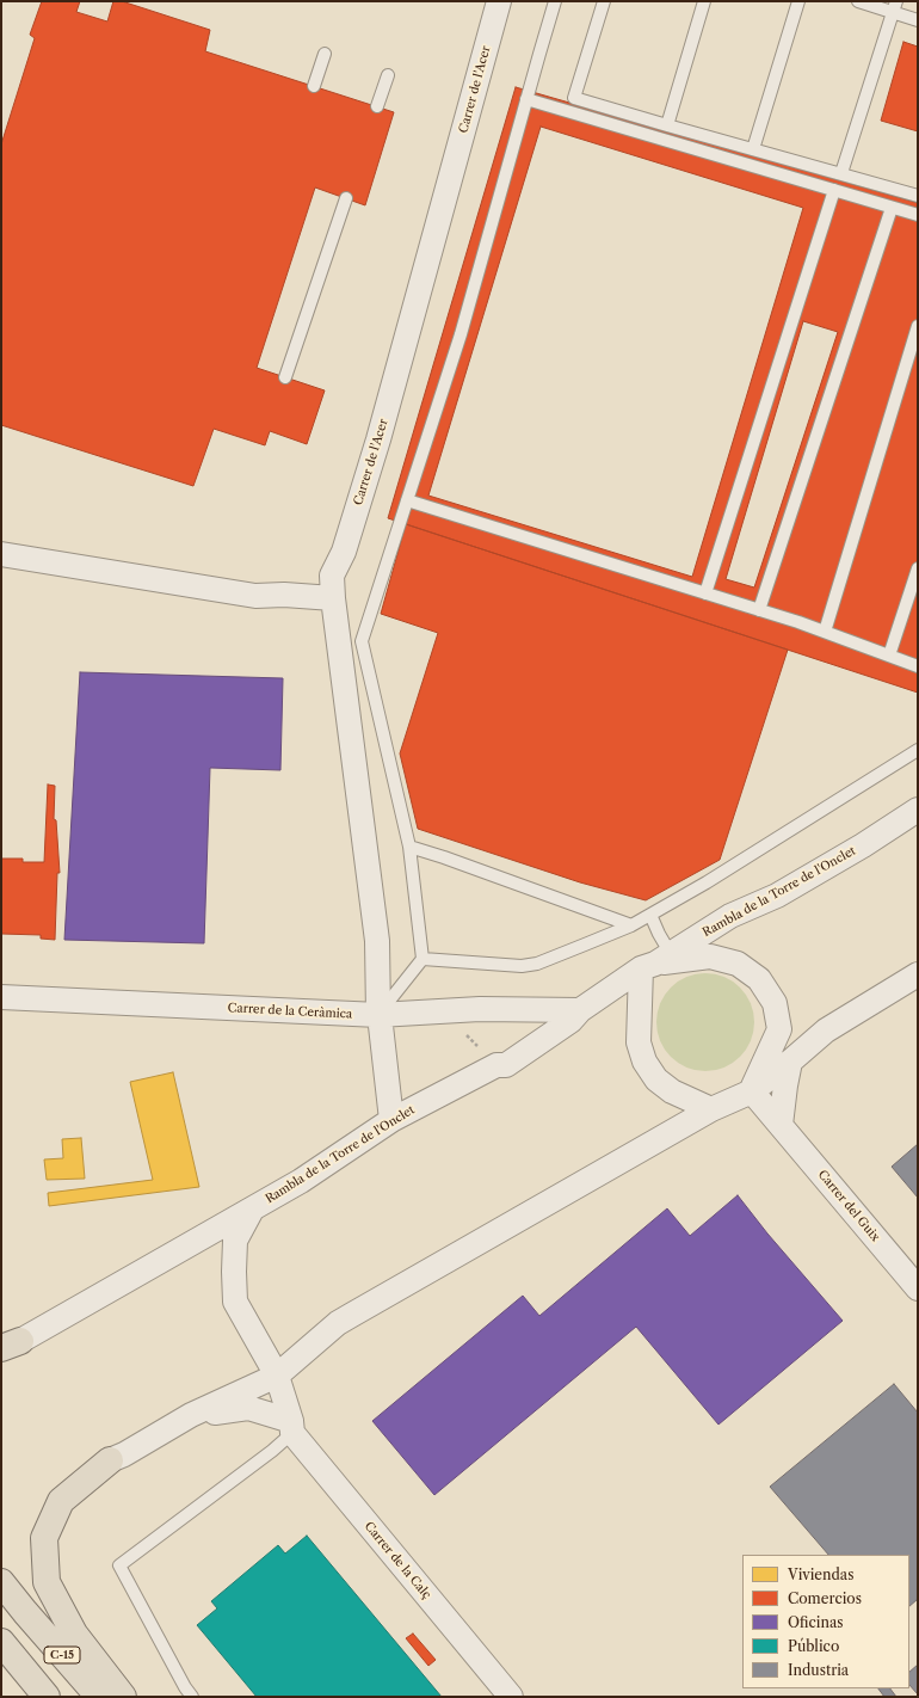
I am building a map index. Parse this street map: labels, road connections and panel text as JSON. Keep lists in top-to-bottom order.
{
  "streets": {
    "highway": ["C-15"],
    "street": [
      "Carrer de l'Acer",
      "Rambla de la Torre de l'Onclet",
      "Carrer de la Ceràmica",
      "Carrer del Guix",
      "Carrer de la Calç"
    ]
  },
  "crossings": [
    ["Carrer de l'Acer", "Rambla de la Torre de l'Onclet"],
    ["Carrer de l'Acer", "Carrer de la Ceràmica"],
    ["Rambla de la Torre de l'Onclet", "Carrer de la Ceràmica"],
    ["Rambla de la Torre de l'Onclet", "Carrer del Guix"],
    ["Rambla de la Torre de l'Onclet", "Carrer de la Calç"]
  ],
  "legend": [
    "Viviendas",
    "Comercios",
    "Oficinas",
    "Público",
    "Industria"
  ]
}
